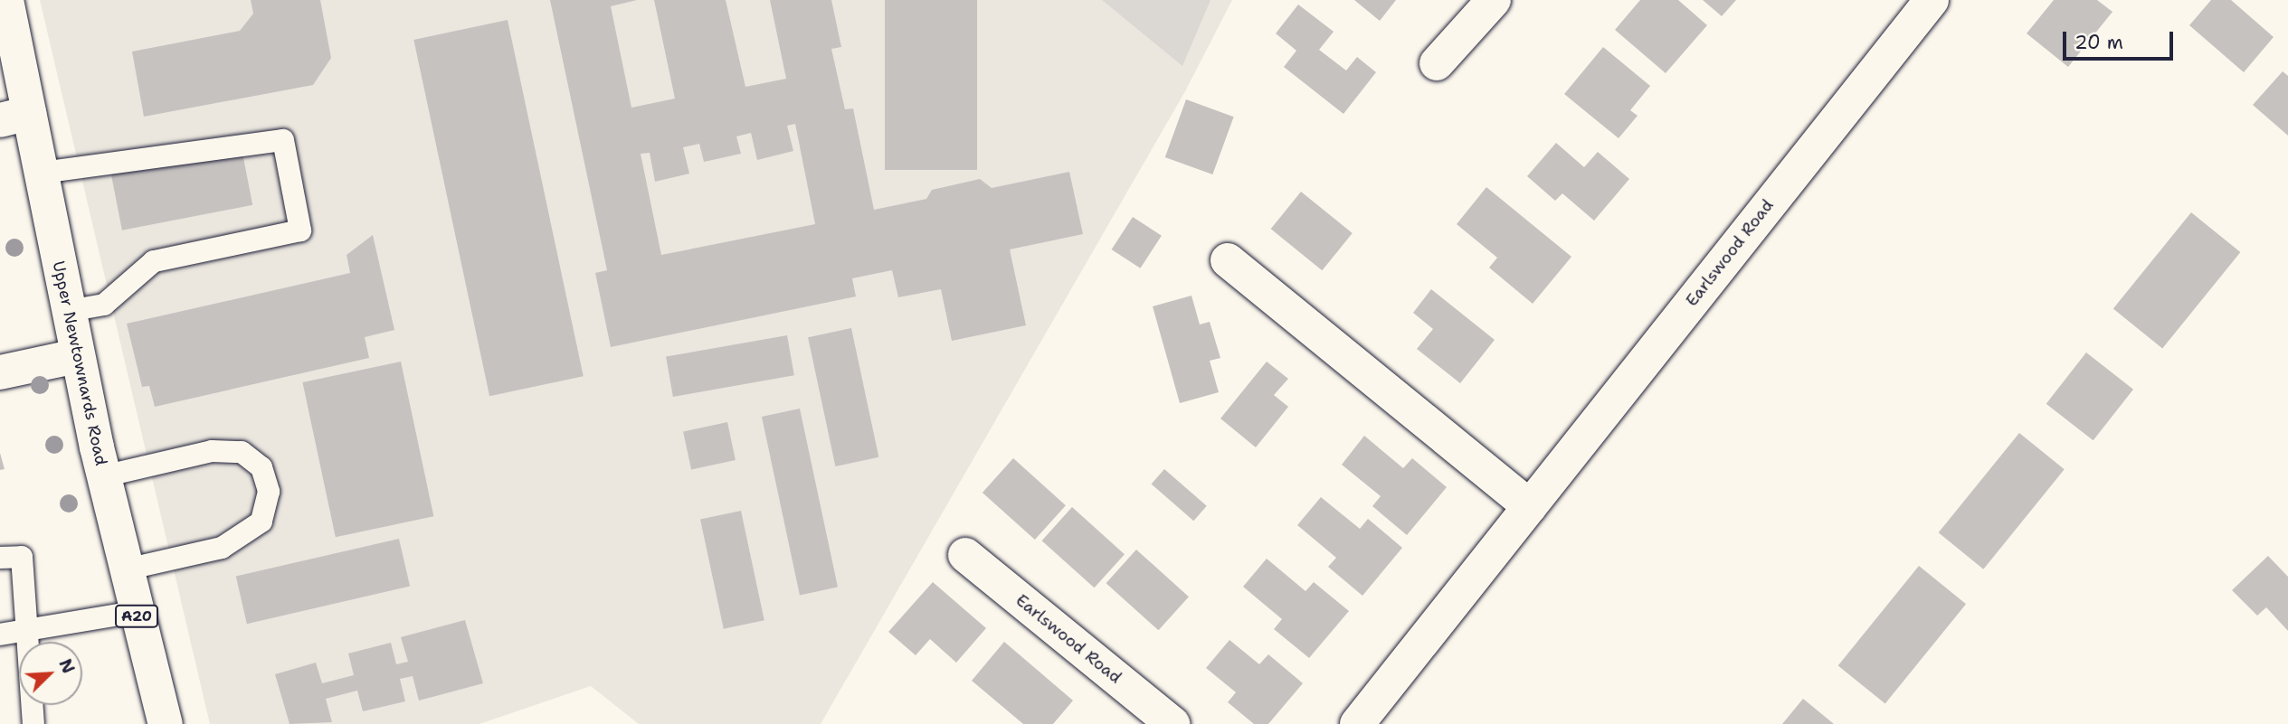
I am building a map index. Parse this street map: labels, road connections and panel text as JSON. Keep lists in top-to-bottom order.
{
  "streets": {
    "street": ["Earlswood Road", "Upper Newtownards Road", "A20"]
  },
  "scale_bar": "20 m",
  "north": "top right"
}
